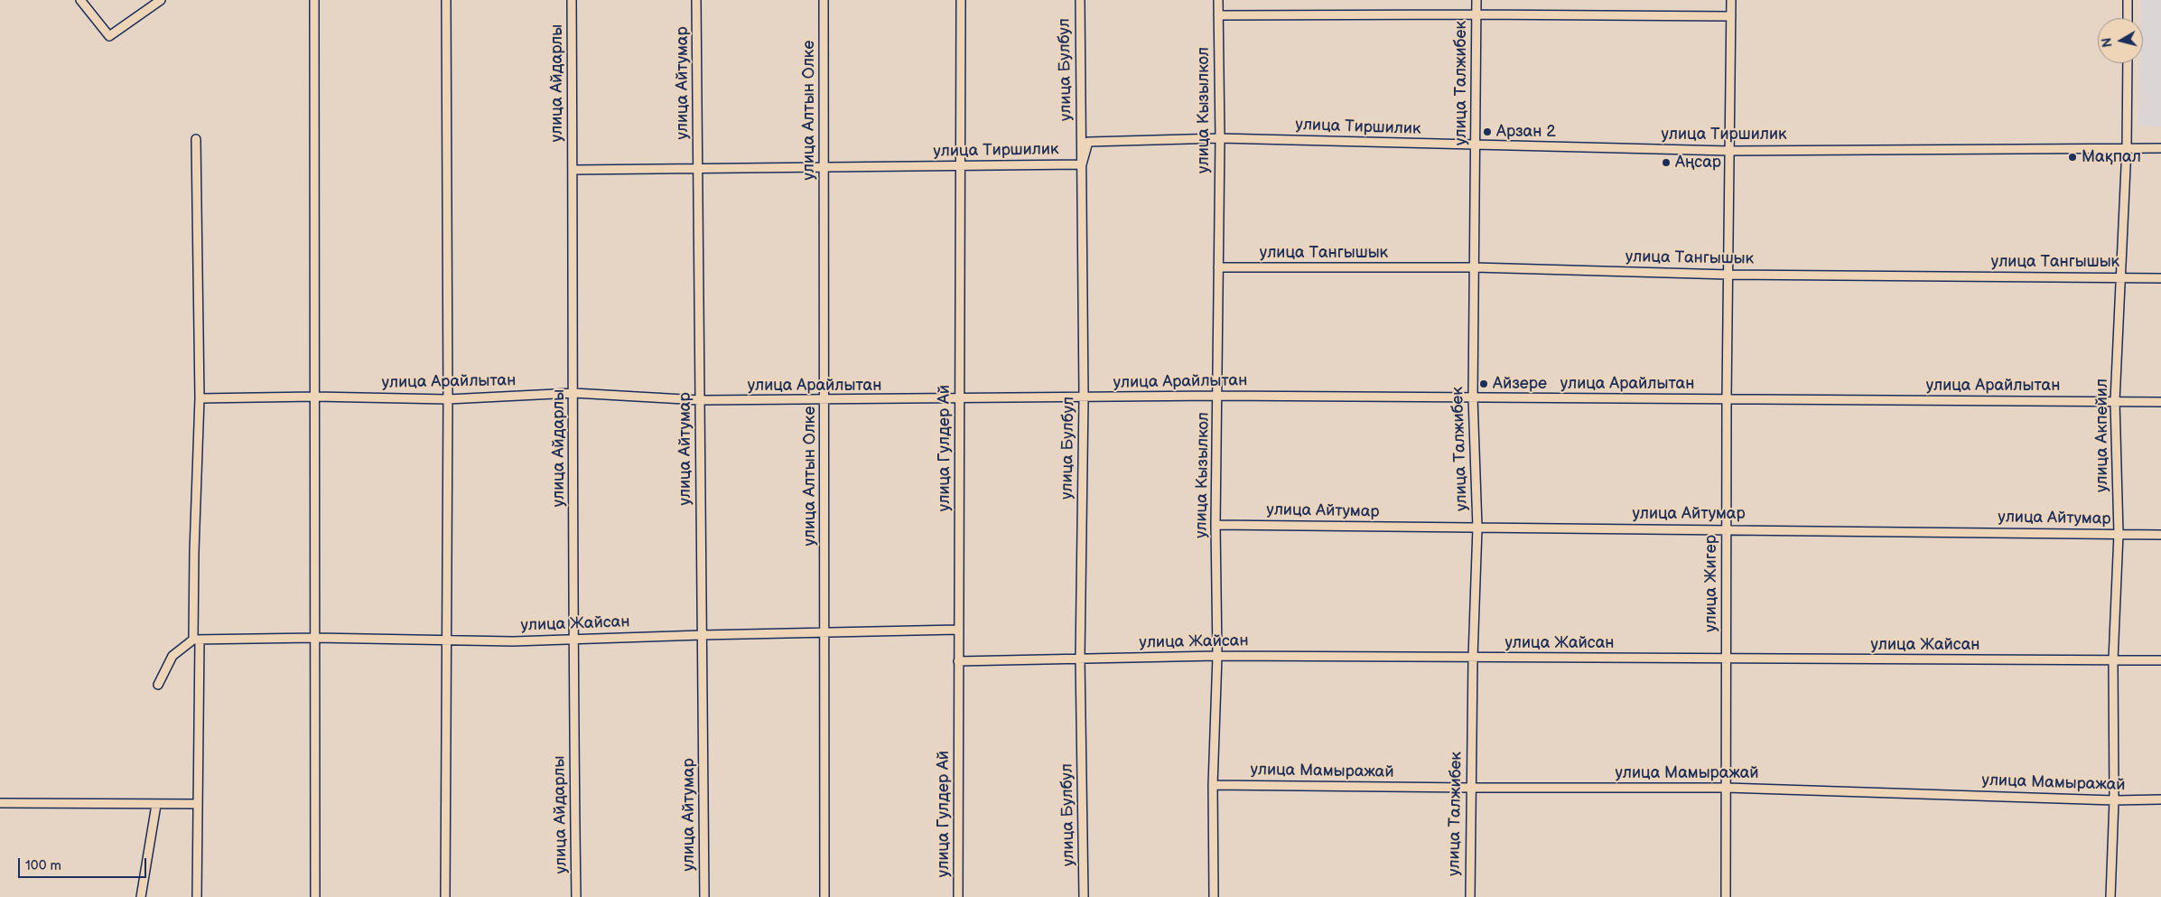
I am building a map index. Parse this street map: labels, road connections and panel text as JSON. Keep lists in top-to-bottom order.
{
  "streets": {
    "street": [
      "улица Булбул",
      "улица Айдарлы",
      "улица Айтумар",
      "улица Талжибек",
      "улица Алтын Олке",
      "улица Кызылкол",
      "улица Тиршилик",
      "улица Тангышык",
      "улица Арайлытан",
      "улица Акпейил",
      "улица Гулдер Ай",
      "улица Жигер",
      "улица Жайсан",
      "улица Мамыражай"
    ]
  },
  "crossings": [
    ["улица Булбул", "улица Тиршилик"],
    ["улица Булбул", "улица Арайлытан"],
    ["улица Булбул", "улица Жайсан"],
    ["улица Айдарлы", "улица Тиршилик"],
    ["улица Айдарлы", "улица Арайлытан"],
    ["улица Айдарлы", "улица Жайсан"],
    ["улица Айтумар", "улица Талжибек"],
    ["улица Айтумар", "улица Кызылкол"],
    ["улица Айтумар", "улица Тиршилик"],
    ["улица Айтумар", "улица Арайлытан"],
    ["улица Айтумар", "улица Акпейил"],
    ["улица Айтумар", "улица Жигер"],
    ["улица Айтумар", "улица Жайсан"],
    ["улица Талжибек", "улица Тиршилик"],
    ["улица Талжибек", "улица Тангышык"],
    ["улица Талжибек", "улица Арайлытан"],
    ["улица Талжибек", "улица Жайсан"],
    ["улица Талжибек", "улица Мамыражай"],
    ["улица Алтын Олке", "улица Тиршилик"],
    ["улица Алтын Олке", "улица Арайлытан"],
    ["улица Алтын Олке", "улица Жайсан"],
    ["улица Кызылкол", "улица Тиршилик"],
    ["улица Кызылкол", "улица Тангышык"],
    ["улица Кызылкол", "улица Арайлытан"],
    ["улица Кызылкол", "улица Жайсан"],
    ["улица Кызылкол", "улица Мамыражай"],
    ["улица Тиршилик", "улица Акпейил"],
    ["улица Тиршилик", "улица Гулдер Ай"],
    ["улица Тиршилик", "улица Жигер"],
    ["улица Тангышык", "улица Акпейил"],
    ["улица Тангышык", "улица Жигер"],
    ["улица Арайлытан", "улица Акпейил"],
    ["улица Арайлытан", "улица Гулдер Ай"],
    ["улица Арайлытан", "улица Жигер"],
    ["улица Акпейил", "улица Жайсан"],
    ["улица Акпейил", "улица Мамыражай"],
    ["улица Гулдер Ай", "улица Жайсан"],
    ["улица Жигер", "улица Жайсан"],
    ["улица Жигер", "улица Мамыражай"]
  ],
  "places": [
    "Арзан 2",
    "Мақпал",
    "Аңсар",
    "Айзере"
  ],
  "scale_bar": "100 m",
  "north": "left"
}
